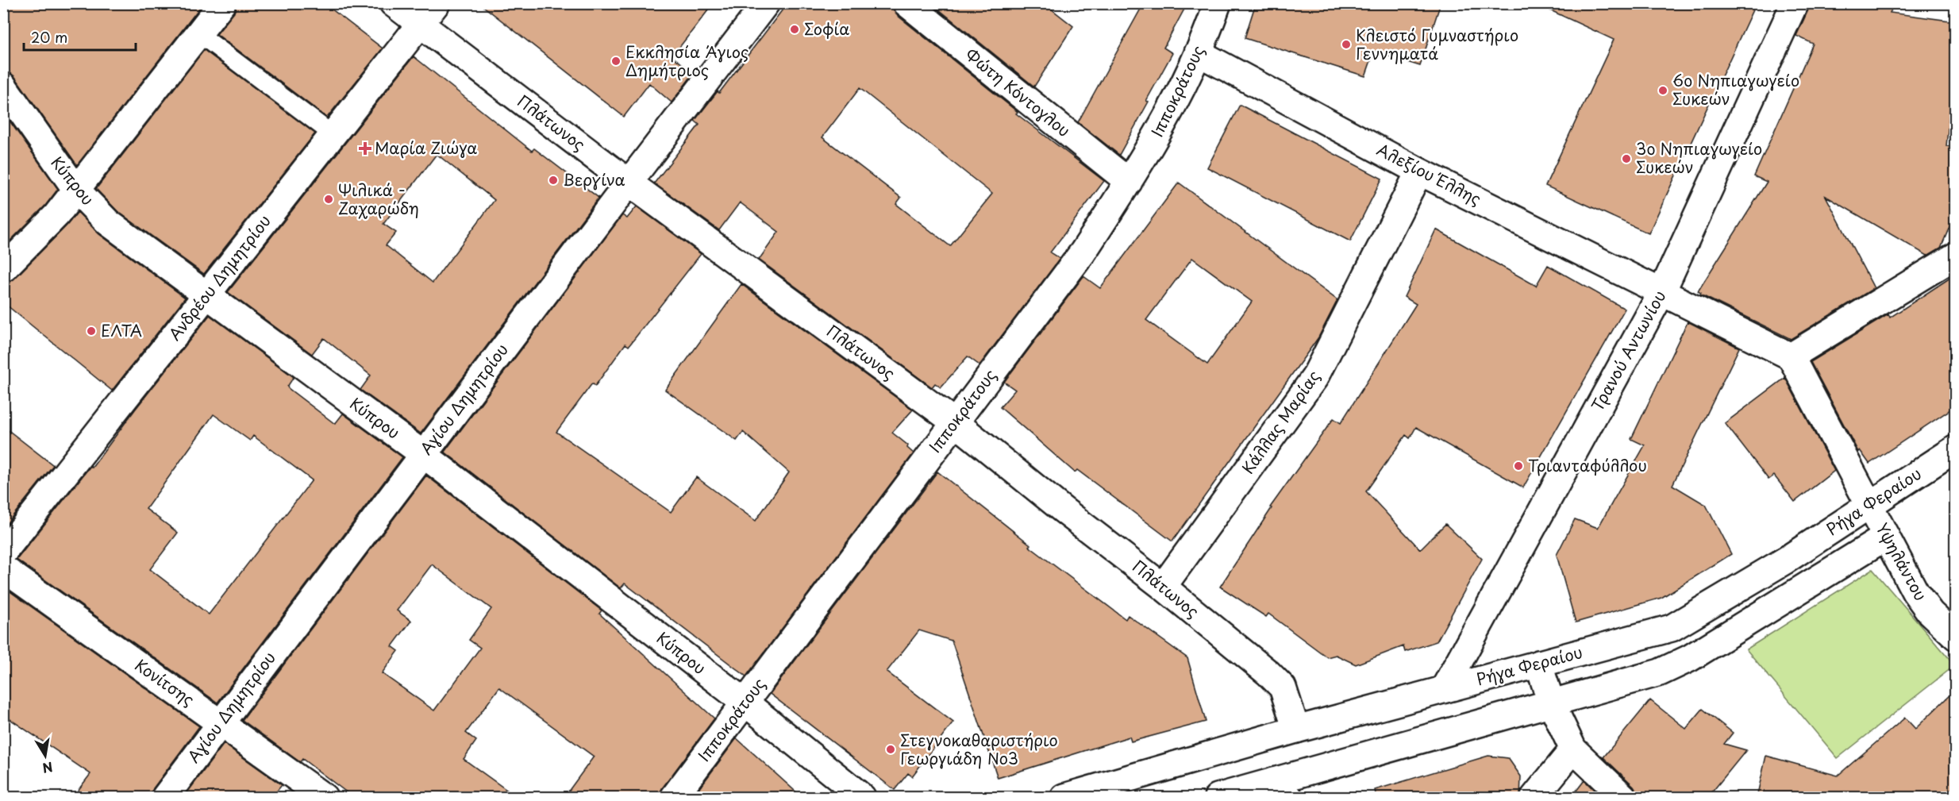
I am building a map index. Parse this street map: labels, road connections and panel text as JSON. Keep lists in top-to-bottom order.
{
  "streets": {
    "street": [
      "Ιπποκράτους",
      "Φώτη Κόντογλου",
      "Πλάτωνος",
      "Αλεξίου Έλλης",
      "Κύπρου",
      "Ανδρέου Δημητρίου",
      "Τρανού Αντωνίου",
      "Αγίου Δημητρίου",
      "Κάλλας Μαρίας",
      "Ρήγα Φεραίου",
      "Υψηλάντου",
      "Κονίτσης"
    ]
  },
  "crossings": [
    ["Ιπποκράτους", "Φώτη Κόντογλου"],
    ["Ιπποκράτους", "Πλάτωνος"],
    ["Ιπποκράτους", "Αλεξίου Έλλης"],
    ["Ιπποκράτους", "Κύπρου"],
    ["Πλάτωνος", "Ανδρέου Δημητρίου"],
    ["Πλάτωνος", "Αγίου Δημητρίου"],
    ["Πλάτωνος", "Κάλλας Μαρίας"],
    ["Πλάτωνος", "Ρήγα Φεραίου"],
    ["Αλεξίου Έλλης", "Τρανού Αντωνίου"],
    ["Αλεξίου Έλλης", "Κάλλας Μαρίας"],
    ["Αλεξίου Έλλης", "Υψηλάντου"],
    ["Κύπρου", "Ανδρέου Δημητρίου"],
    ["Κύπρου", "Αγίου Δημητρίου"],
    ["Τρανού Αντωνίου", "Ρήγα Φεραίου"],
    ["Αγίου Δημητρίου", "Κονίτσης"],
    ["Ρήγα Φεραίου", "Υψηλάντου"]
  ],
  "places": {
    "other": [
      "Σοφία",
      "Κλειστό Γυμναστήριο Γεννηματά",
      "Εκκλησία Άγιος Δημήτριος",
      "6ο Νηπιαγωγείο Συκεών",
      "3ο Νηπιαγωγείο Συκεών",
      "Βεργίνα",
      "Ψιλικά - Ζαχαρώδη",
      "ΕΛΤΑ",
      "Τριανταφύλλου",
      "Στεγνοκαθαριστήριο Γεωργιάδη Νο3"
    ],
    "health": ["Μαρία Ζιώγα"]
  },
  "scale_bar": "20 m",
  "north": "bottom"
}
